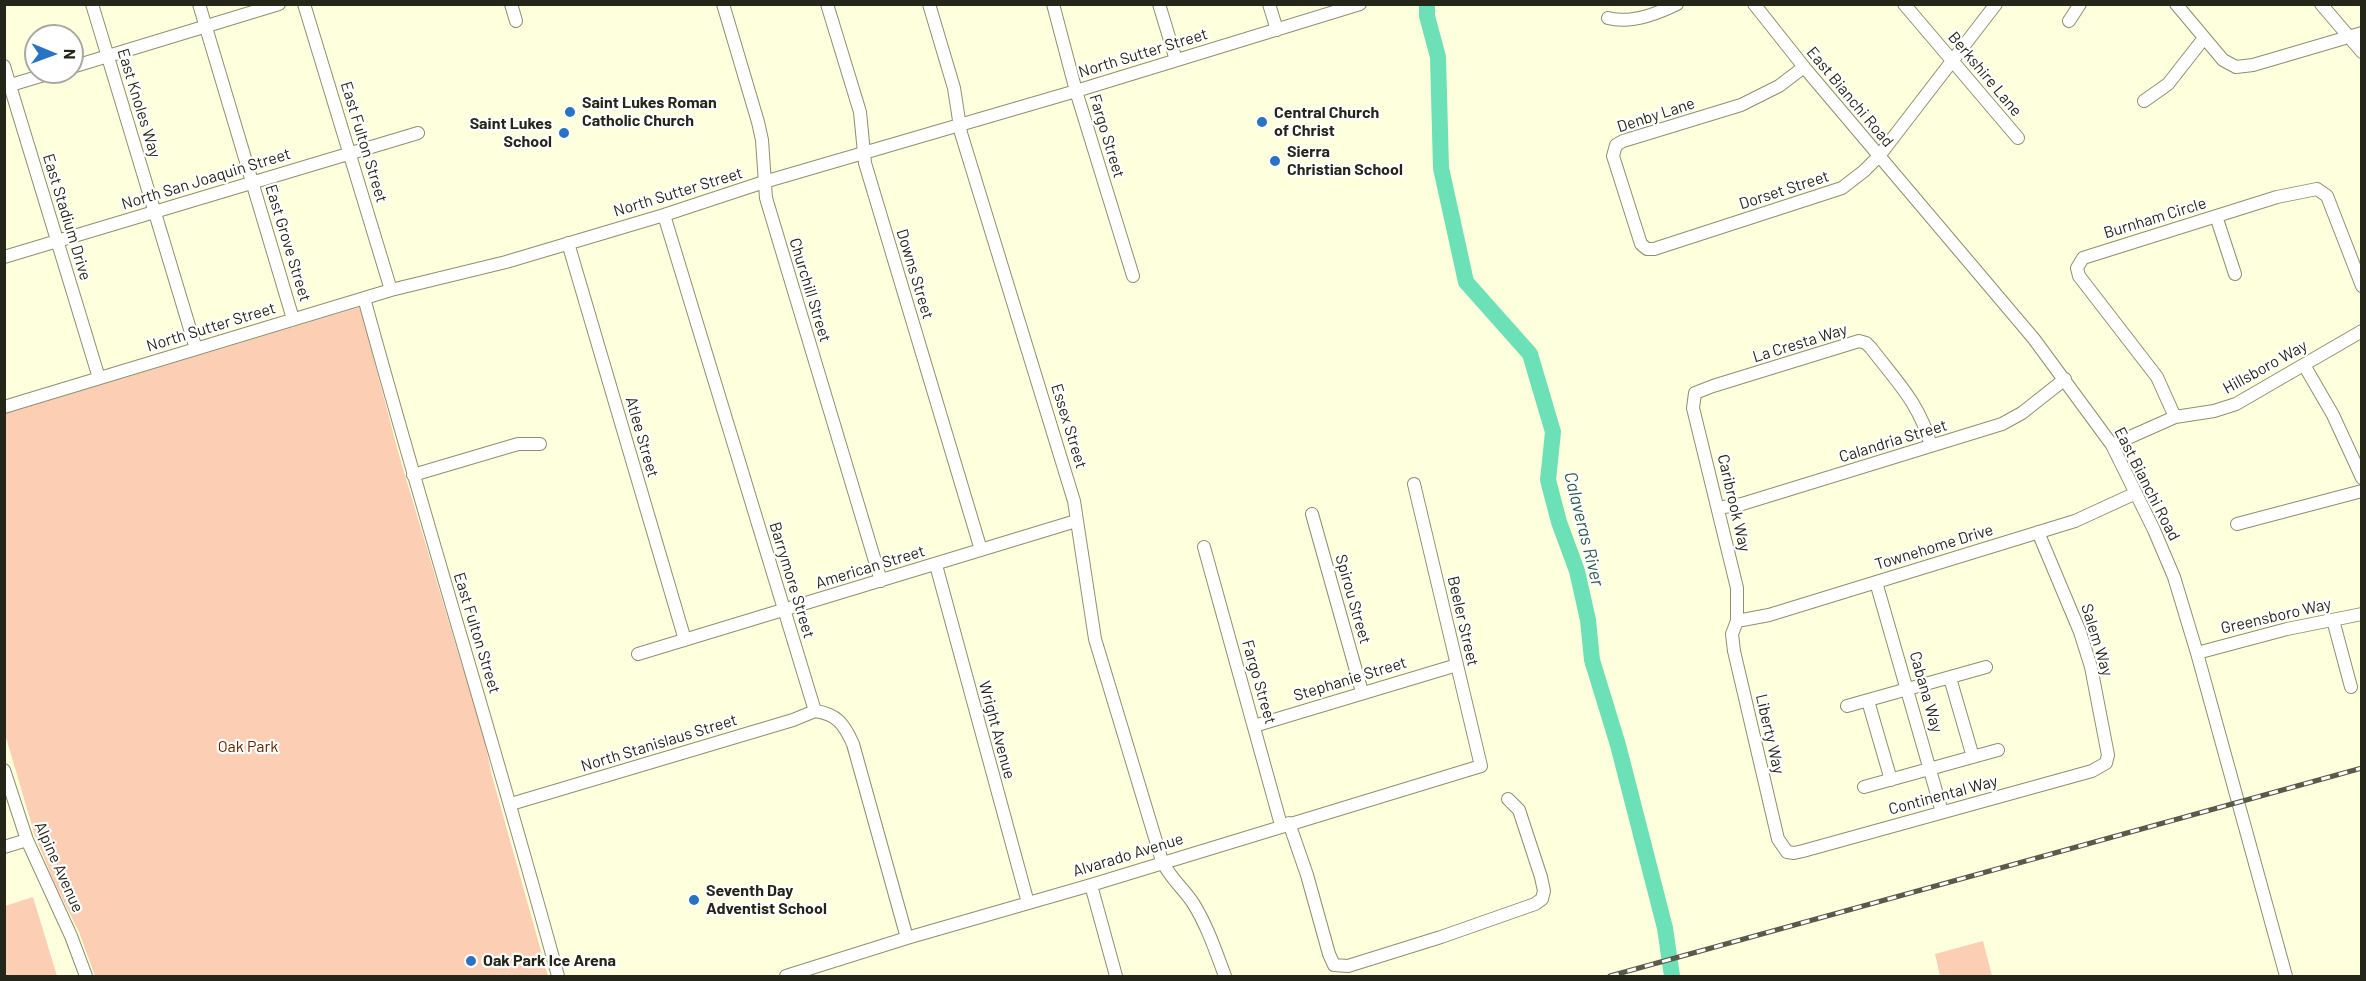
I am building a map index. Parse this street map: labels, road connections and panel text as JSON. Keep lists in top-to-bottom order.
{
  "streets": {
    "street": [
      "North Sutter Street",
      "Berkshire Lane",
      "East Bianchi Road",
      "East Knoles Way",
      "Denby Lane",
      "Fargo Street",
      "East Fulton Street",
      "North San Joaquin Street",
      "Dorset Street",
      "East Stadium Drive",
      "Burnham Circle",
      "East Grove Street",
      "Downs Street",
      "Churchill Street",
      "La Cresta Way",
      "Hillsboro Way",
      "Essex Street",
      "Atlee Street",
      "Calandria Street",
      "Caribrook Way",
      "Townehome Drive",
      "American Street",
      "Barrymore Street",
      "Spirou Street",
      "Greensboro Way",
      "Beeler Street",
      "Salem Way",
      "Stephanie Street",
      "Cabana Way",
      "Wright Avenue",
      "Liberty Way",
      "North Stanislaus Street",
      "Continental Way",
      "Alvarado Avenue",
      "Alpine Avenue"
    ]
  },
  "crossings": [
    ["North Sutter Street", "East Knoles Way"],
    ["North Sutter Street", "Fargo Street"],
    ["North Sutter Street", "East Fulton Street"],
    ["North Sutter Street", "East Stadium Drive"],
    ["North Sutter Street", "East Grove Street"],
    ["North Sutter Street", "Downs Street"],
    ["North Sutter Street", "Churchill Street"],
    ["North Sutter Street", "Essex Street"],
    ["North Sutter Street", "Atlee Street"],
    ["North Sutter Street", "Barrymore Street"],
    ["Berkshire Lane", "Dorset Street"],
    ["East Bianchi Road", "Denby Lane"],
    ["East Bianchi Road", "Dorset Street"],
    ["East Bianchi Road", "Hillsboro Way"],
    ["East Bianchi Road", "Calandria Street"],
    ["East Bianchi Road", "Townehome Drive"],
    ["East Bianchi Road", "Greensboro Way"],
    ["East Knoles Way", "North San Joaquin Street"],
    ["Denby Lane", "Dorset Street"],
    ["Fargo Street", "Stephanie Street"],
    ["Fargo Street", "Alvarado Avenue"],
    ["East Fulton Street", "North San Joaquin Street"],
    ["East Fulton Street", "North Stanislaus Street"],
    ["North San Joaquin Street", "East Stadium Drive"],
    ["North San Joaquin Street", "East Grove Street"],
    ["Burnham Circle", "Hillsboro Way"],
    ["Downs Street", "American Street"],
    ["Churchill Street", "American Street"],
    ["La Cresta Way", "Calandria Street"],
    ["La Cresta Way", "Caribrook Way"],
    ["Essex Street", "American Street"],
    ["Essex Street", "Alvarado Avenue"],
    ["Atlee Street", "American Street"],
    ["Calandria Street", "Caribrook Way"],
    ["Caribrook Way", "Townehome Drive"],
    ["Caribrook Way", "Liberty Way"],
    ["Townehome Drive", "Salem Way"],
    ["Townehome Drive", "Cabana Way"],
    ["Townehome Drive", "Liberty Way"],
    ["American Street", "Barrymore Street"],
    ["American Street", "Wright Avenue"],
    ["Barrymore Street", "North Stanislaus Street"],
    ["Spirou Street", "Stephanie Street"],
    ["Beeler Street", "Stephanie Street"],
    ["Beeler Street", "Alvarado Avenue"],
    ["Salem Way", "Continental Way"],
    ["Cabana Way", "Continental Way"],
    ["Wright Avenue", "Alvarado Avenue"],
    ["Liberty Way", "Continental Way"]
  ],
  "water": ["Calaveras River"],
  "parks": ["Oak Park"],
  "places": [
    "Saint Lukes Roman Catholic Church",
    "Central Church of Christ",
    "Saint Lukes School",
    "Sierra Christian School",
    "Seventh Day Adventist School",
    "Oak Park Ice Arena"
  ],
  "north": "right"
}
